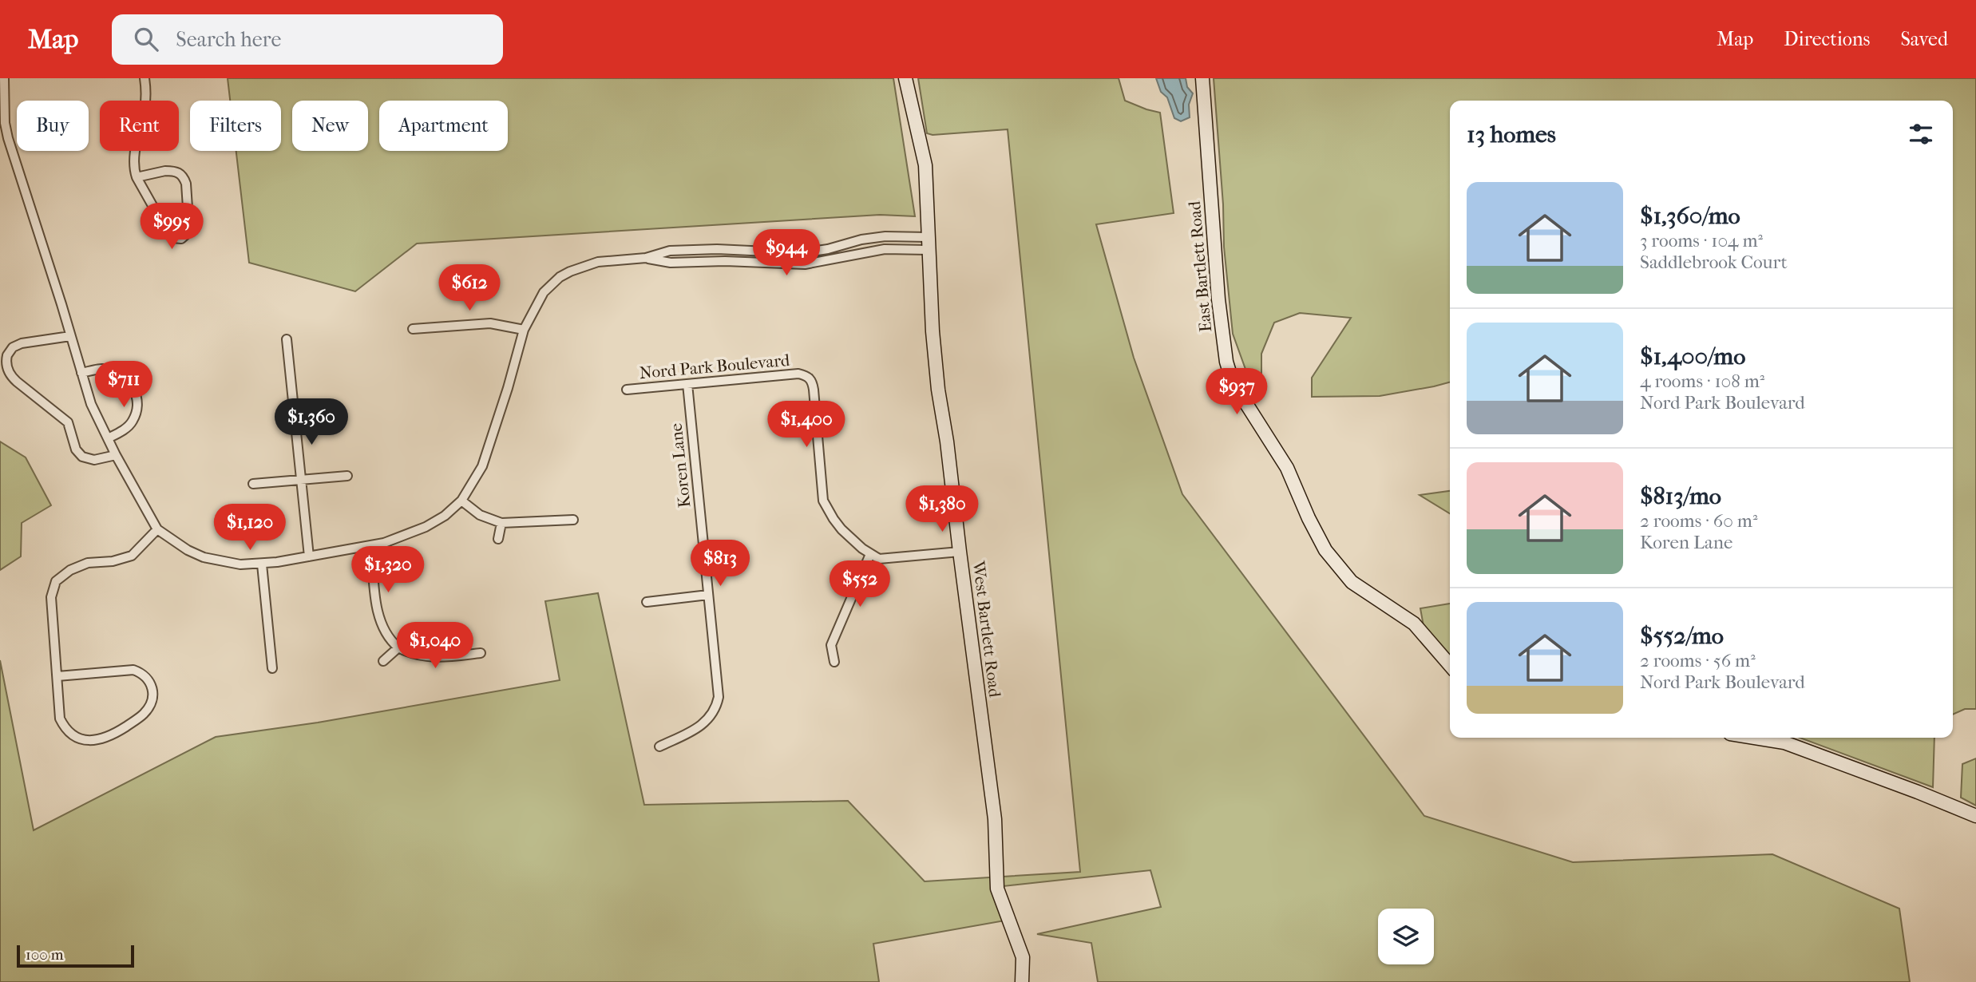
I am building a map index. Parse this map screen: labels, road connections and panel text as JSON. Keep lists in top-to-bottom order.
{
  "streets": {
    "street": [
      "East Bartlett Road",
      "Nord Park Boulevard",
      "Koren Lane",
      "West Bartlett Road"
    ]
  },
  "crossings": [
    ["Nord Park Boulevard", "Koren Lane"]
  ],
  "scale_bar": "100 m",
  "page": {
    "header": "Map",
    "search": "Search here",
    "nav": ["Map", "Directions", "Saved"],
    "chip": [
      "Buy",
      "Rent",
      "Filters",
      "New",
      "Apartment"
    ],
    "heading": "13 homes",
    "list": [
      {
        "name": "$1,360/mo",
        "note": "3 rooms · 104 m² · Saddlebrook Court"
      },
      {
        "name": "$1,400/mo",
        "note": "4 rooms · 108 m² · Nord Park Boulevard"
      },
      {
        "name": "$813/mo",
        "note": "2 rooms · 60 m² · Koren Lane"
      },
      {
        "name": "$552/mo",
        "note": "2 rooms · 56 m² · Nord Park Boulevard"
      }
    ],
    "price": [
      "$995",
      "$944",
      "$612",
      "$711",
      "$937",
      "$1,360",
      "$1,400",
      "$1,380",
      "$1,120",
      "$813",
      "$1,320",
      "$552",
      "$1,040"
    ],
    "scale": "100 m"
  }
}
